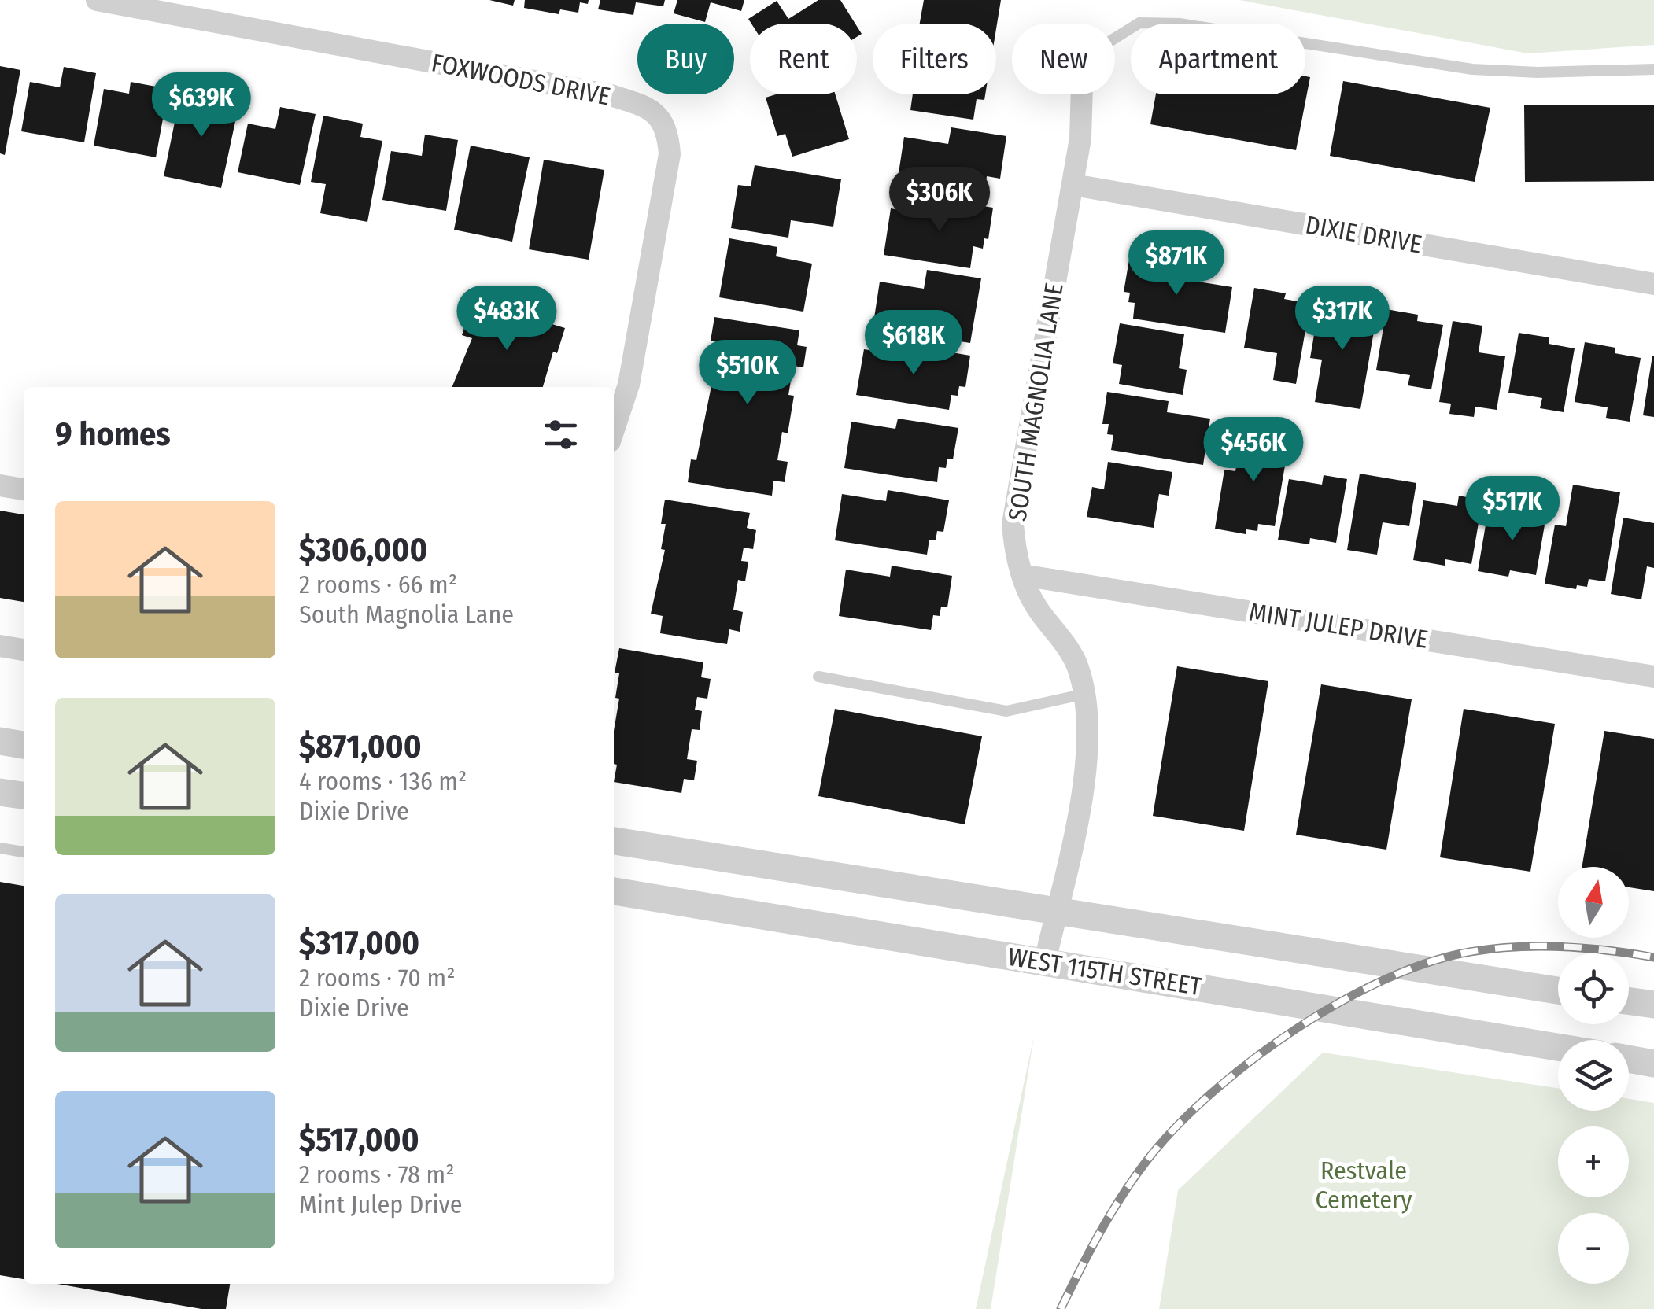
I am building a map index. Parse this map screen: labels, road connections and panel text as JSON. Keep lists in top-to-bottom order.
{
  "streets": {
    "street": [
      "FOXWOODS DRIVE",
      "DIXIE DRIVE",
      "SOUTH MAGNOLIA LANE",
      "MINT JULEP DRIVE",
      "WEST 115TH STREET"
    ]
  },
  "crossings": [
    ["DIXIE DRIVE", "SOUTH MAGNOLIA LANE"],
    ["SOUTH MAGNOLIA LANE", "MINT JULEP DRIVE"],
    ["SOUTH MAGNOLIA LANE", "WEST 115TH STREET"]
  ],
  "parks": ["Restvale Cemetery"],
  "north": "top",
  "page": {
    "chip": [
      "Buy",
      "Rent",
      "Filters",
      "New",
      "Apartment"
    ],
    "price": [
      "$639K",
      "$306K",
      "$871K",
      "$483K",
      "$317K",
      "$618K",
      "$510K",
      "$456K",
      "$517K"
    ],
    "heading": "9 homes",
    "list": [
      {
        "name": "$306,000",
        "note": "2 rooms · 66 m² · South Magnolia Lane"
      },
      {
        "name": "$871,000",
        "note": "4 rooms · 136 m² · Dixie Drive"
      },
      {
        "name": "$317,000",
        "note": "2 rooms · 70 m² · Dixie Drive"
      },
      {
        "name": "$517,000",
        "note": "2 rooms · 78 m² · Mint Julep Drive"
      }
    ],
    "map_buttons": ["+", "−"]
  }
}
